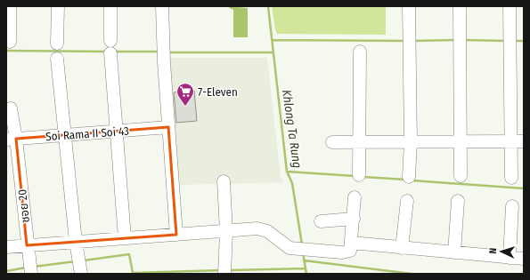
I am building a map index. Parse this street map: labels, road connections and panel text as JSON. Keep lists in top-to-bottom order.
{
  "streets": {
    "street": ["Soi Rama II Soi 43", "ซอย 20"]
  },
  "crossings": [
    ["Soi Rama II Soi 43", "ซอย 20"]
  ],
  "water": ["Khlong Ta Rung"],
  "places": {
    "supermarket": ["7-Eleven"]
  },
  "north": "left"
}
